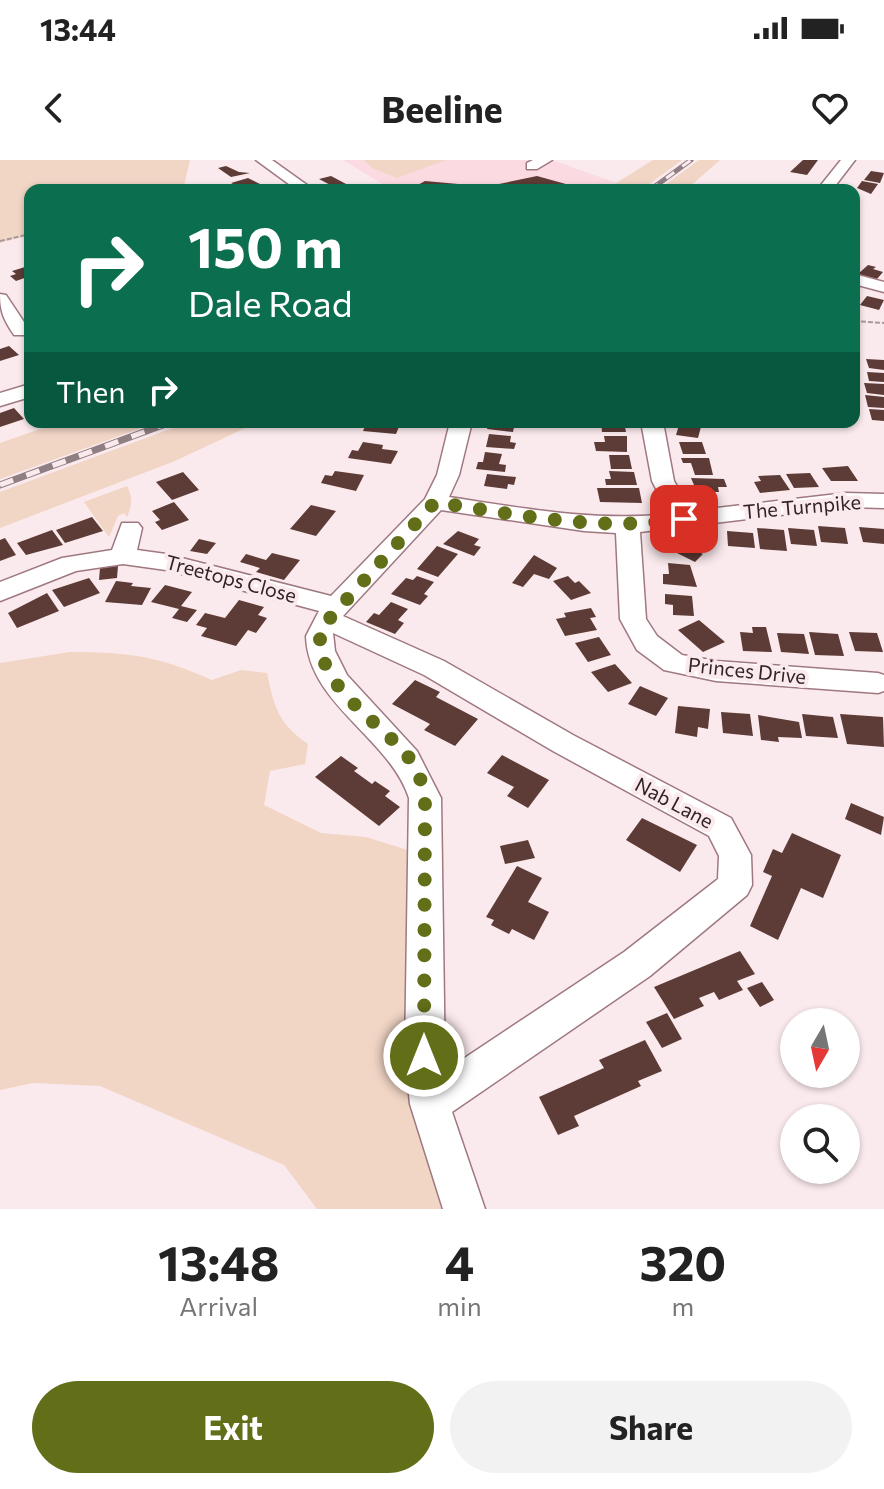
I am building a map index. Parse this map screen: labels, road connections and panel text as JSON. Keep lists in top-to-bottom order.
{
  "streets": {
    "street": [
      "The Turnpike",
      "Treetops Close",
      "Princes Drive",
      "Nab Lane"
    ]
  },
  "crossings": [
    ["The Turnpike", "Princes Drive"],
    ["Treetops Close", "Nab Lane"]
  ],
  "north": "bottom",
  "page": {
    "status": "13:44",
    "header": "Beeline",
    "turn": ["150 m", "Dale Road"],
    "then": "Then",
    "eta": [
      "13:48",
      "Arrival",
      "4",
      "min",
      "320",
      "m"
    ],
    "buttons": ["Exit", "Share"]
  }
}
